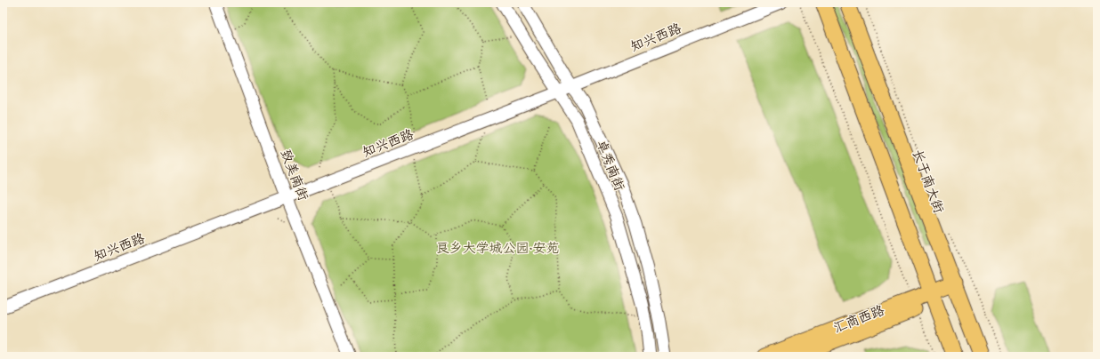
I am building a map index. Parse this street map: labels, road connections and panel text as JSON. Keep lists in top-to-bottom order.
{
  "streets": {
    "main road": ["长于南大街", "汇商西路"],
    "street": ["知兴西路", "卓秀南街", "致美南街"]
  },
  "crossings": [
    ["知兴西路", "卓秀南街"],
    ["知兴西路", "致美南街"],
    ["长于南大街", "汇商西路"]
  ],
  "parks": ["良乡大学城公园·安苑"]
}
